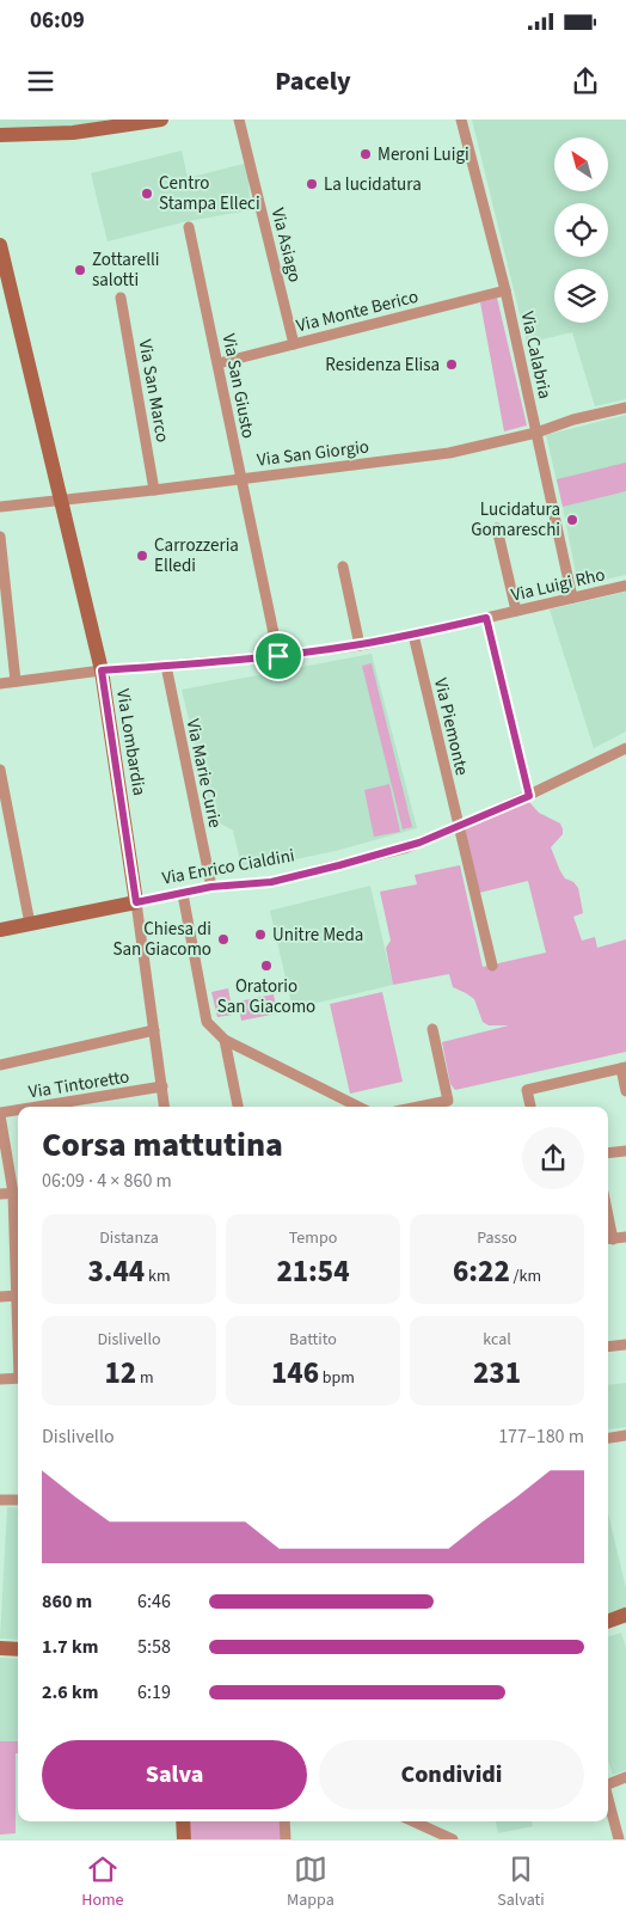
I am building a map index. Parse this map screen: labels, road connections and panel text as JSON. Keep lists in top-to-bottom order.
{
  "streets": {
    "street": [
      "Via Asiago",
      "Via Monte Berico",
      "Via Calabria",
      "Via San Giusto",
      "Via San Marco",
      "Via San Giorgio",
      "Via Luigi Rho",
      "Via Piemonte",
      "Via Lombardia",
      "Via Marie Curie",
      "Via Enrico Cialdini",
      "Via Tintoretto"
    ]
  },
  "crossings": [
    ["Via Asiago", "Via Monte Berico"],
    ["Via Monte Berico", "Via Calabria"],
    ["Via Monte Berico", "Via San Giusto"],
    ["Via Calabria", "Via San Giorgio"],
    ["Via Calabria", "Via Luigi Rho"],
    ["Via San Giusto", "Via San Giorgio"],
    ["Via San Giusto", "Via Luigi Rho"],
    ["Via San Marco", "Via San Giorgio"],
    ["Via San Giorgio", "Via Lombardia"],
    ["Via Luigi Rho", "Via Piemonte"],
    ["Via Luigi Rho", "Via Lombardia"],
    ["Via Luigi Rho", "Via Marie Curie"],
    ["Via Piemonte", "Via Enrico Cialdini"],
    ["Via Lombardia", "Via Enrico Cialdini"],
    ["Via Lombardia", "Via Tintoretto"],
    ["Via Marie Curie", "Via Enrico Cialdini"]
  ],
  "places": [
    "Meroni Luigi",
    "La lucidatura",
    "Centro Stampa Elleci",
    "Zottarelli salotti",
    "Residenza Elisa",
    "Lucidatura Gomareschi",
    "Carrozzeria Elledi",
    "Unitre Meda",
    "Chiesa di San Giacomo",
    "Oratorio San Giacomo"
  ],
  "north": "top left",
  "page": {
    "status": "06:09",
    "header": "Pacely",
    "heading": ["Corsa mattutina", "06:09 · 4 × 860 m"],
    "stats": [
      ["Distanza", "3.44 km"],
      ["Tempo", "21:54"],
      ["Passo", "6:22 /km"],
      ["Dislivello", "12 m"],
      ["Battito", "146 bpm"],
      ["kcal", "231"]
    ],
    "chart": ["Dislivello", "177–180 m"],
    "list": [
      {
        "name": "860 m",
        "note": "6:46"
      },
      {
        "name": "1.7 km",
        "note": "5:58"
      },
      {
        "name": "2.6 km",
        "note": "6:19"
      }
    ],
    "buttons": ["Salva", "Condividi"],
    "tabs": ["Home", "Mappa", "Salvati"]
  }
}
